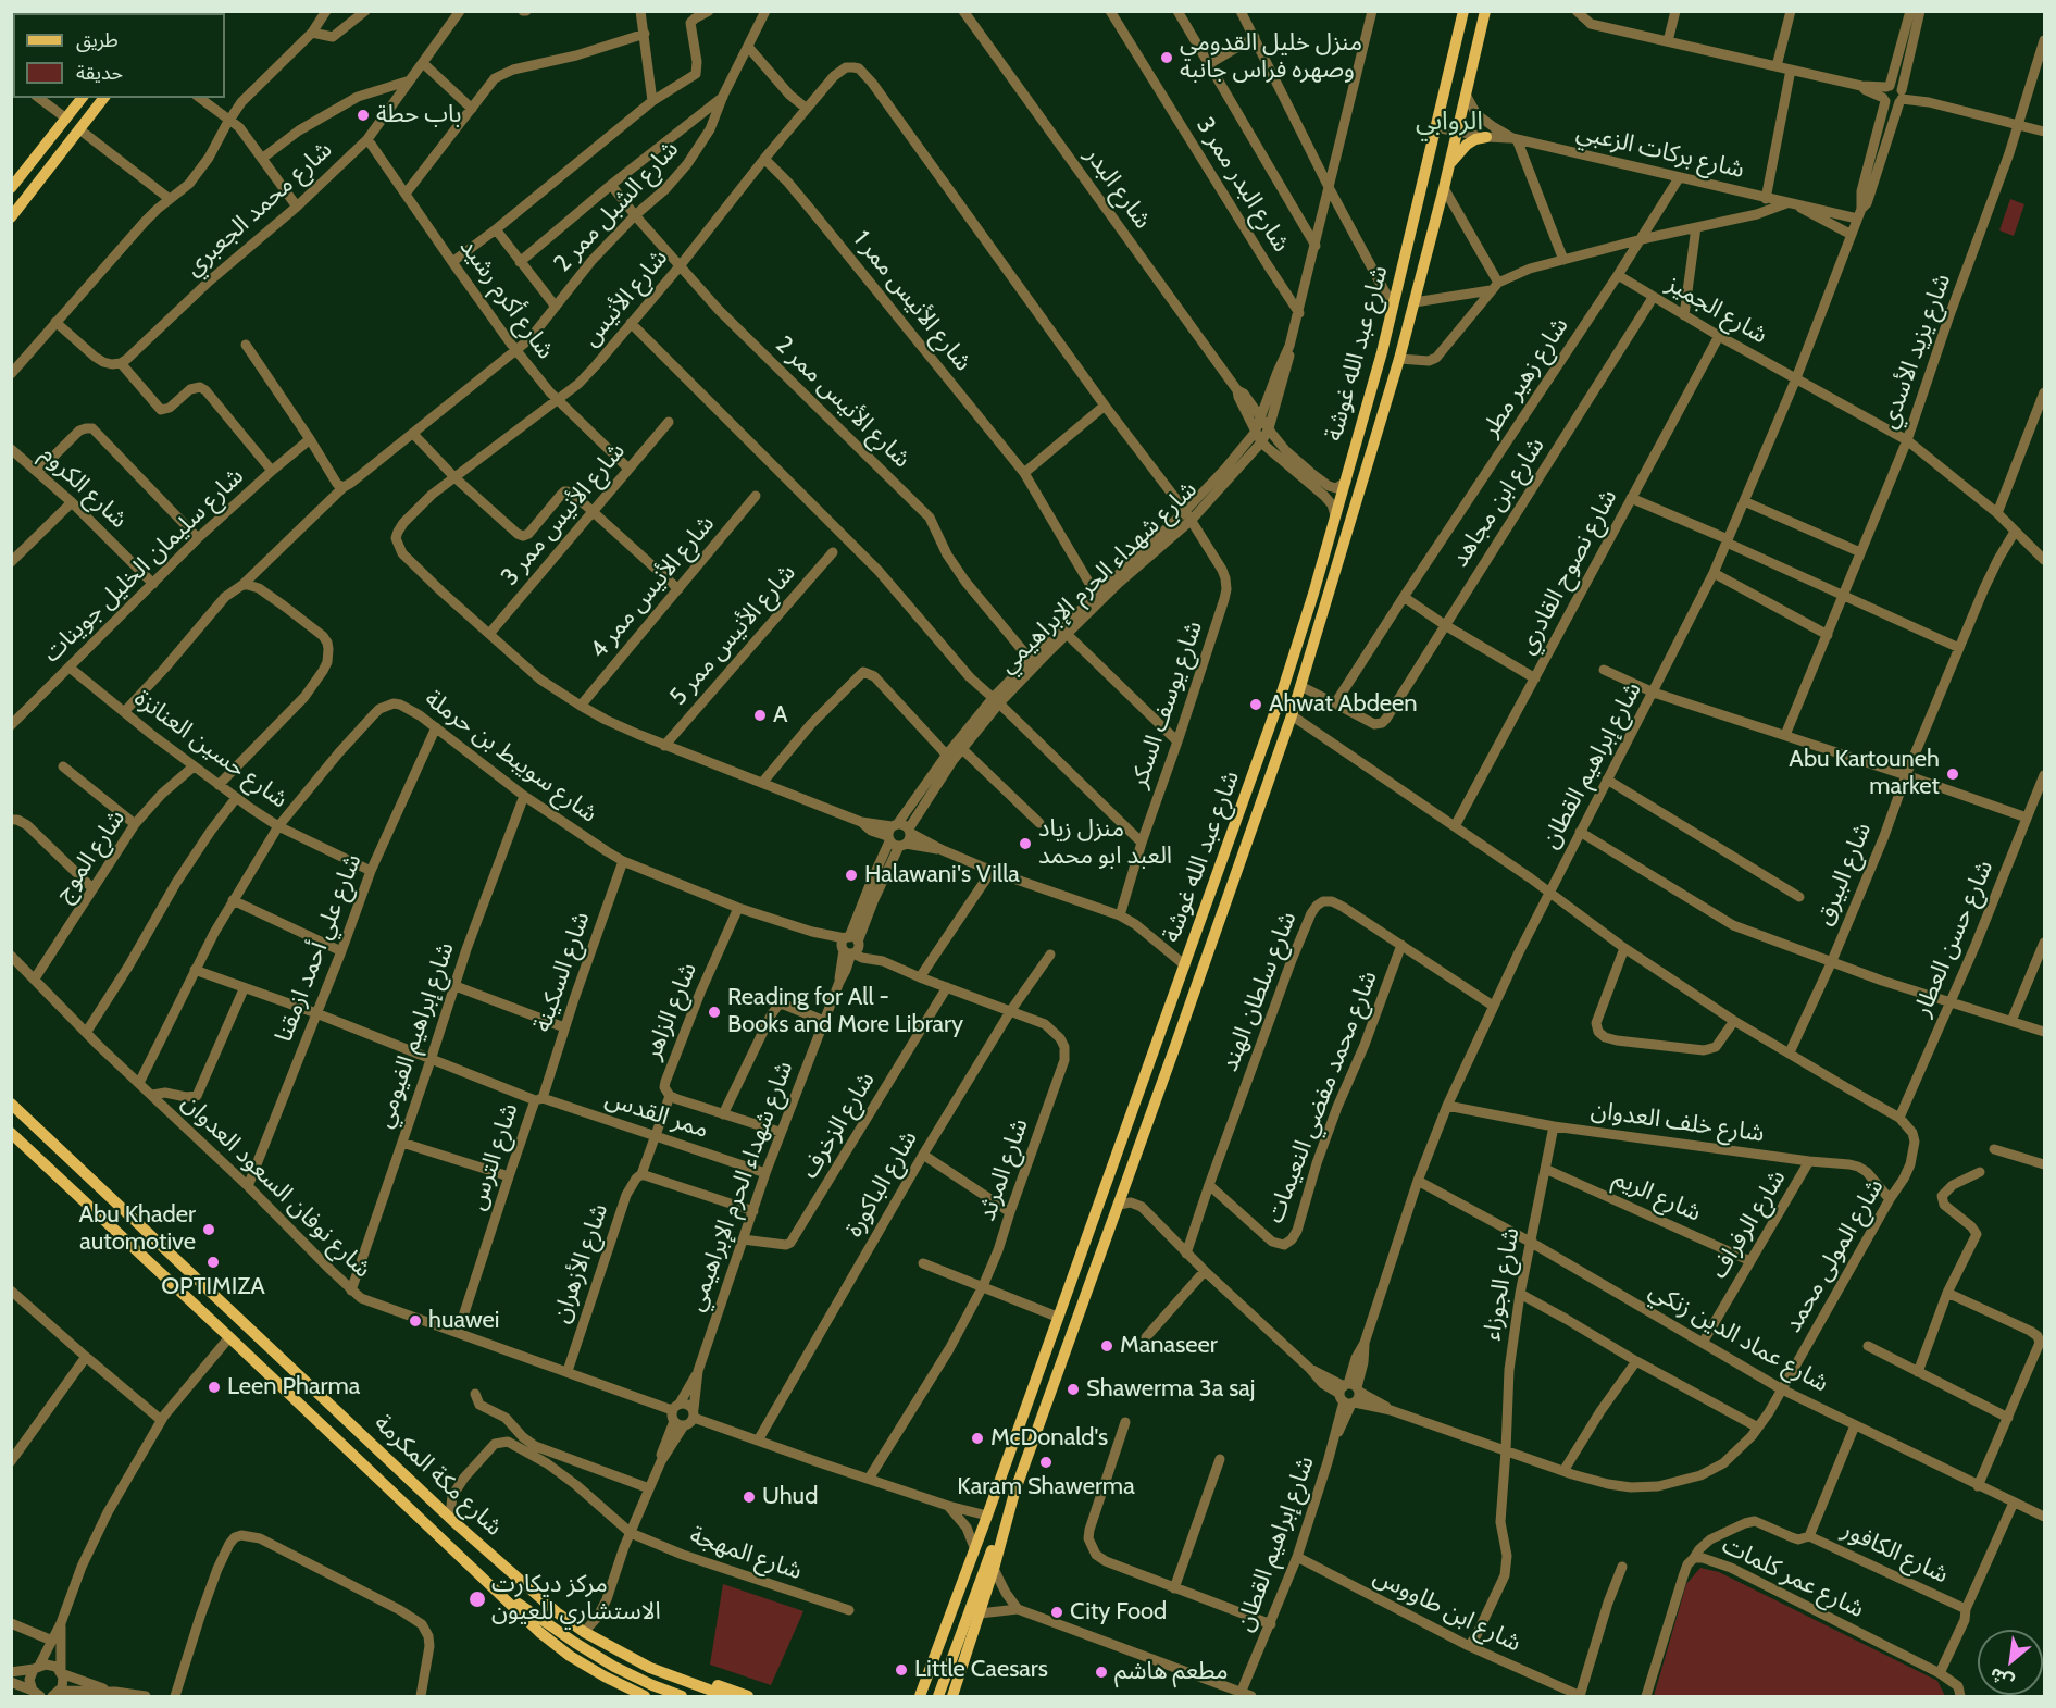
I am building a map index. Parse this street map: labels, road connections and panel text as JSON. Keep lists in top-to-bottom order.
{
  "streets": {
    "main road": ["شارع عبد الله غوشة", "شارع مكة المكرمة"],
    "street": [
      "شارع بركات الزعبي",
      "شارع البدر ممر 3",
      "شارع البدر",
      "شارع الشبل ممر 2",
      "شارع محمد الجعبري",
      "شارع الأنيس",
      "شارع أكرم رشيد",
      "شارع الأنيس ممر 1",
      "شارع الجميز",
      "شارع يزيد الأسدي",
      "شارع زهير مطر",
      "شارع الأنيس ممر 2",
      "شارع الكروم",
      "شارع ابن مجاهد",
      "شارع الأنيس ممر 3",
      "شارع سليمان الخليل جوينات",
      "شارع نصوح القادري",
      "شارع شهداء الحرم الإبراهيمي",
      "شارع الأنيس ممر 4",
      "شارع الأنيس ممر 5",
      "شارع يوسف السكر",
      "شارع حسين العنانزة",
      "شارع سويبط بن حرملة",
      "شارع إبراهيم القطان",
      "شارع الموج",
      "شارع البيرق",
      "شارع حسن العطار",
      "شارع علي أحمد ازمقنا",
      "شارع السكينة",
      "شارع سلطان الهند",
      "شارع الزاهر",
      "شارع إبراهيم الفيومي",
      "شارع محمد مفضي النعيمات",
      "ممر القدس",
      "شارع خلف العدوان",
      "شارع الزخرف",
      "شارع الترس",
      "شارع المرثد",
      "شارع الباكورة",
      "شارع نوفان السعود العدوان",
      "شارع الريم",
      "شارع الرفراف",
      "شارع المولى محمد",
      "شارع الأزهران",
      "شارع الجوزاء",
      "شارع عماد الدين زنكي",
      "شارع الكافور",
      "شارع المهجة",
      "شارع عمر كلمات",
      "شارع ابن طاووس"
    ]
  },
  "crossings": [
    ["شارع بركات الزعبي", "شارع عبد الله غوشة"],
    ["شارع بركات الزعبي", "شارع زهير مطر"],
    ["شارع بركات الزعبي", "شارع إبراهيم القطان"],
    ["شارع البدر ممر 3", "شارع شهداء الحرم الإبراهيمي"],
    ["شارع البدر", "شارع عبد الله غوشة"],
    ["شارع البدر", "شارع شهداء الحرم الإبراهيمي"],
    ["شارع الشبل ممر 2", "شارع أكرم رشيد"],
    ["شارع الشبل ممر 2", "شارع الأنيس ممر 2"],
    ["شارع الشبل ممر 2", "شارع حسين العنانزة"],
    ["شارع محمد الجعبري", "شارع أكرم رشيد"],
    ["شارع الأنيس", "شارع أكرم رشيد"],
    ["شارع الأنيس", "شارع الأنيس ممر 1"],
    ["شارع الأنيس", "شارع الأنيس ممر 2"],
    ["شارع الأنيس", "شارع الأنيس ممر 3"],
    ["شارع الأنيس", "شارع شهداء الحرم الإبراهيمي"],
    ["شارع الأنيس", "شارع الأنيس ممر 4"],
    ["شارع الأنيس", "شارع الأنيس ممر 5"],
    ["شارع الأنيس", "شارع يوسف السكر"],
    ["شارع أكرم رشيد", "شارع الأنيس ممر 3"],
    ["شارع الأنيس ممر 1", "شارع شهداء الحرم الإبراهيمي"],
    ["شارع الجميز", "شارع يزيد الأسدي"],
    ["شارع الجميز", "شارع زهير مطر"],
    ["شارع الجميز", "شارع ابن مجاهد"],
    ["شارع الجميز", "شارع نصوح القادري"],
    ["شارع الجميز", "شارع إبراهيم القطان"],
    ["شارع الجميز", "شارع البيرق"],
    ["شارع زهير مطر", "شارع ابن مجاهد"],
    ["شارع الأنيس ممر 2", "شارع شهداء الحرم الإبراهيمي"],
    ["شارع الكروم", "شارع سليمان الخليل جوينات"],
    ["شارع سليمان الخليل جوينات", "شارع حسين العنانزة"],
    ["شارع شهداء الحرم الإبراهيمي", "شارع يوسف السكر"],
    ["شارع شهداء الحرم الإبراهيمي", "شارع سويبط بن حرملة"],
    ["شارع شهداء الحرم الإبراهيمي", "شارع الزاهر"],
    ["شارع شهداء الحرم الإبراهيمي", "ممر القدس"],
    ["شارع شهداء الحرم الإبراهيمي", "شارع الزخرف"],
    ["شارع شهداء الحرم الإبراهيمي", "شارع المرثد"],
    ["شارع شهداء الحرم الإبراهيمي", "شارع نوفان السعود العدوان"],
    ["شارع شهداء الحرم الإبراهيمي", "شارع مكة المكرمة"],
    ["شارع شهداء الحرم الإبراهيمي", "شارع المهجة"],
    ["شارع حسين العنانزة", "شارع سويبط بن حرملة"],
    ["شارع حسين العنانزة", "شارع الموج"],
    ["شارع حسين العنانزة", "شارع علي أحمد ازمقنا"],
    ["شارع سويبط بن حرملة", "شارع علي أحمد ازمقنا"],
    ["شارع سويبط بن حرملة", "شارع السكينة"],
    ["شارع سويبط بن حرملة", "شارع الزاهر"],
    ["شارع سويبط بن حرملة", "شارع إبراهيم الفيومي"],
    ["شارع سويبط بن حرملة", "شارع الترس"],
    ["شارع سويبط بن حرملة", "شارع المرثد"],
    ["شارع سويبط بن حرملة", "شارع نوفان السعود العدوان"],
    ["شارع إبراهيم القطان", "شارع سلطان الهند"],
    ["شارع إبراهيم القطان", "شارع خلف العدوان"],
    ["شارع إبراهيم القطان", "شارع المولى محمد"],
    ["شارع إبراهيم القطان", "شارع عماد الدين زنكي"],
    ["شارع إبراهيم القطان", "شارع ابن طاووس"],
    ["شارع الموج", "شارع نوفان السعود العدوان"],
    ["شارع حسن العطار", "شارع المولى محمد"],
    ["شارع علي أحمد ازمقنا", "شارع الترس"],
    ["شارع علي أحمد ازمقنا", "شارع نوفان السعود العدوان"],
    ["شارع السكينة", "ممر القدس"],
    ["شارع السكينة", "شارع الترس"],
    ["شارع سلطان الهند", "شارع محمد مفضي النعيمات"],
    ["شارع الزاهر", "شارع الأزهران"],
    ["شارع إبراهيم الفيومي", "شارع الترس"],
    ["شارع إبراهيم الفيومي", "شارع نوفان السعود العدوان"],
    ["ممر القدس", "شارع الترس"],
    ["ممر القدس", "شارع الأزهران"],
    ["شارع خلف العدوان", "شارع الرفراف"],
    ["شارع خلف العدوان", "شارع المولى محمد"],
    ["شارع خلف العدوان", "شارع الجوزاء"],
    ["شارع الزخرف", "شارع المرثد"],
    ["شارع الترس", "شارع نوفان السعود العدوان"],
    ["شارع المرثد", "شارع الباكورة"],
    ["شارع نوفان السعود العدوان", "شارع الأزهران"],
    ["شارع الريم", "شارع الرفراف"],
    ["شارع الريم", "شارع الجوزاء"],
    ["شارع الرفراف", "شارع عماد الدين زنكي"],
    ["شارع المولى محمد", "شارع الجوزاء"],
    ["شارع المولى محمد", "شارع عماد الدين زنكي"],
    ["شارع الجوزاء", "شارع عماد الدين زنكي"],
    ["شارع الجوزاء", "شارع ابن طاووس"],
    ["شارع عماد الدين زنكي", "شارع الكافور"],
    ["شارع مكة المكرمة", "شارع المهجة"]
  ],
  "districts": ["الروابي"],
  "places": [
    "منزل خليل القدومي وصهره فراس جانبه",
    "باب حطة",
    "Ahwat Abdeen",
    "A",
    "Abu Kartouneh market",
    "منزل زياد العبد ابو محمد",
    "Halawani's Villa",
    "Reading for All - Books and More Library",
    "Abu Khader automotive",
    "OPTIMIZA",
    "huawei",
    "Manaseer",
    "Leen Pharma",
    "Shawerma 3a saj",
    "McDonald's",
    "Karam Shawerma",
    "Uhud",
    "مركز ديكارت الاستشاري للعيون",
    "City Food",
    "Little Caesars",
    "مطعم هاشم"
  ],
  "legend": ["طريق", "حديقة"],
  "north": "bottom left"
}
